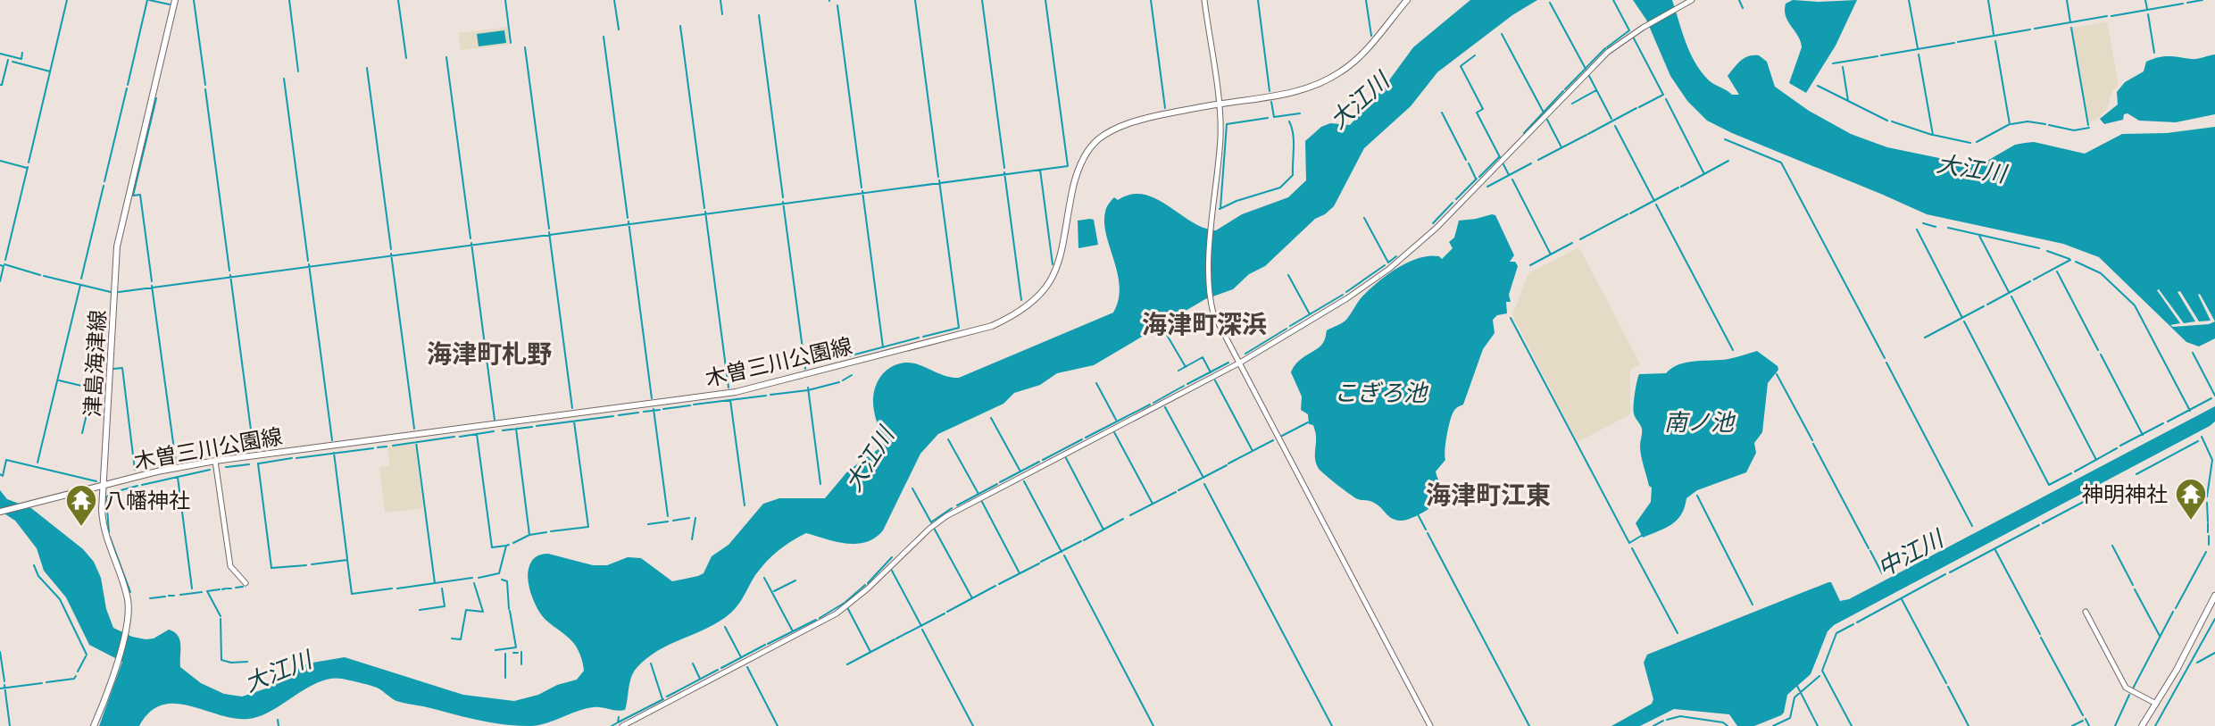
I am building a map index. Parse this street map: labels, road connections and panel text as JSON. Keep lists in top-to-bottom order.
{
  "streets": {
    "main road": ["木曽三川公園線", "津島海津線"]
  },
  "crossings": [
    ["木曽三川公園線", "津島海津線"]
  ],
  "districts": ["海津町深浜", "海津町札野", "海津町江東"],
  "water": [
    "大江川",
    "こぎろ池",
    "南ノ池",
    "中江川"
  ],
  "places": {
    "temple": ["神明神社", "八幡神社"]
  }
}
